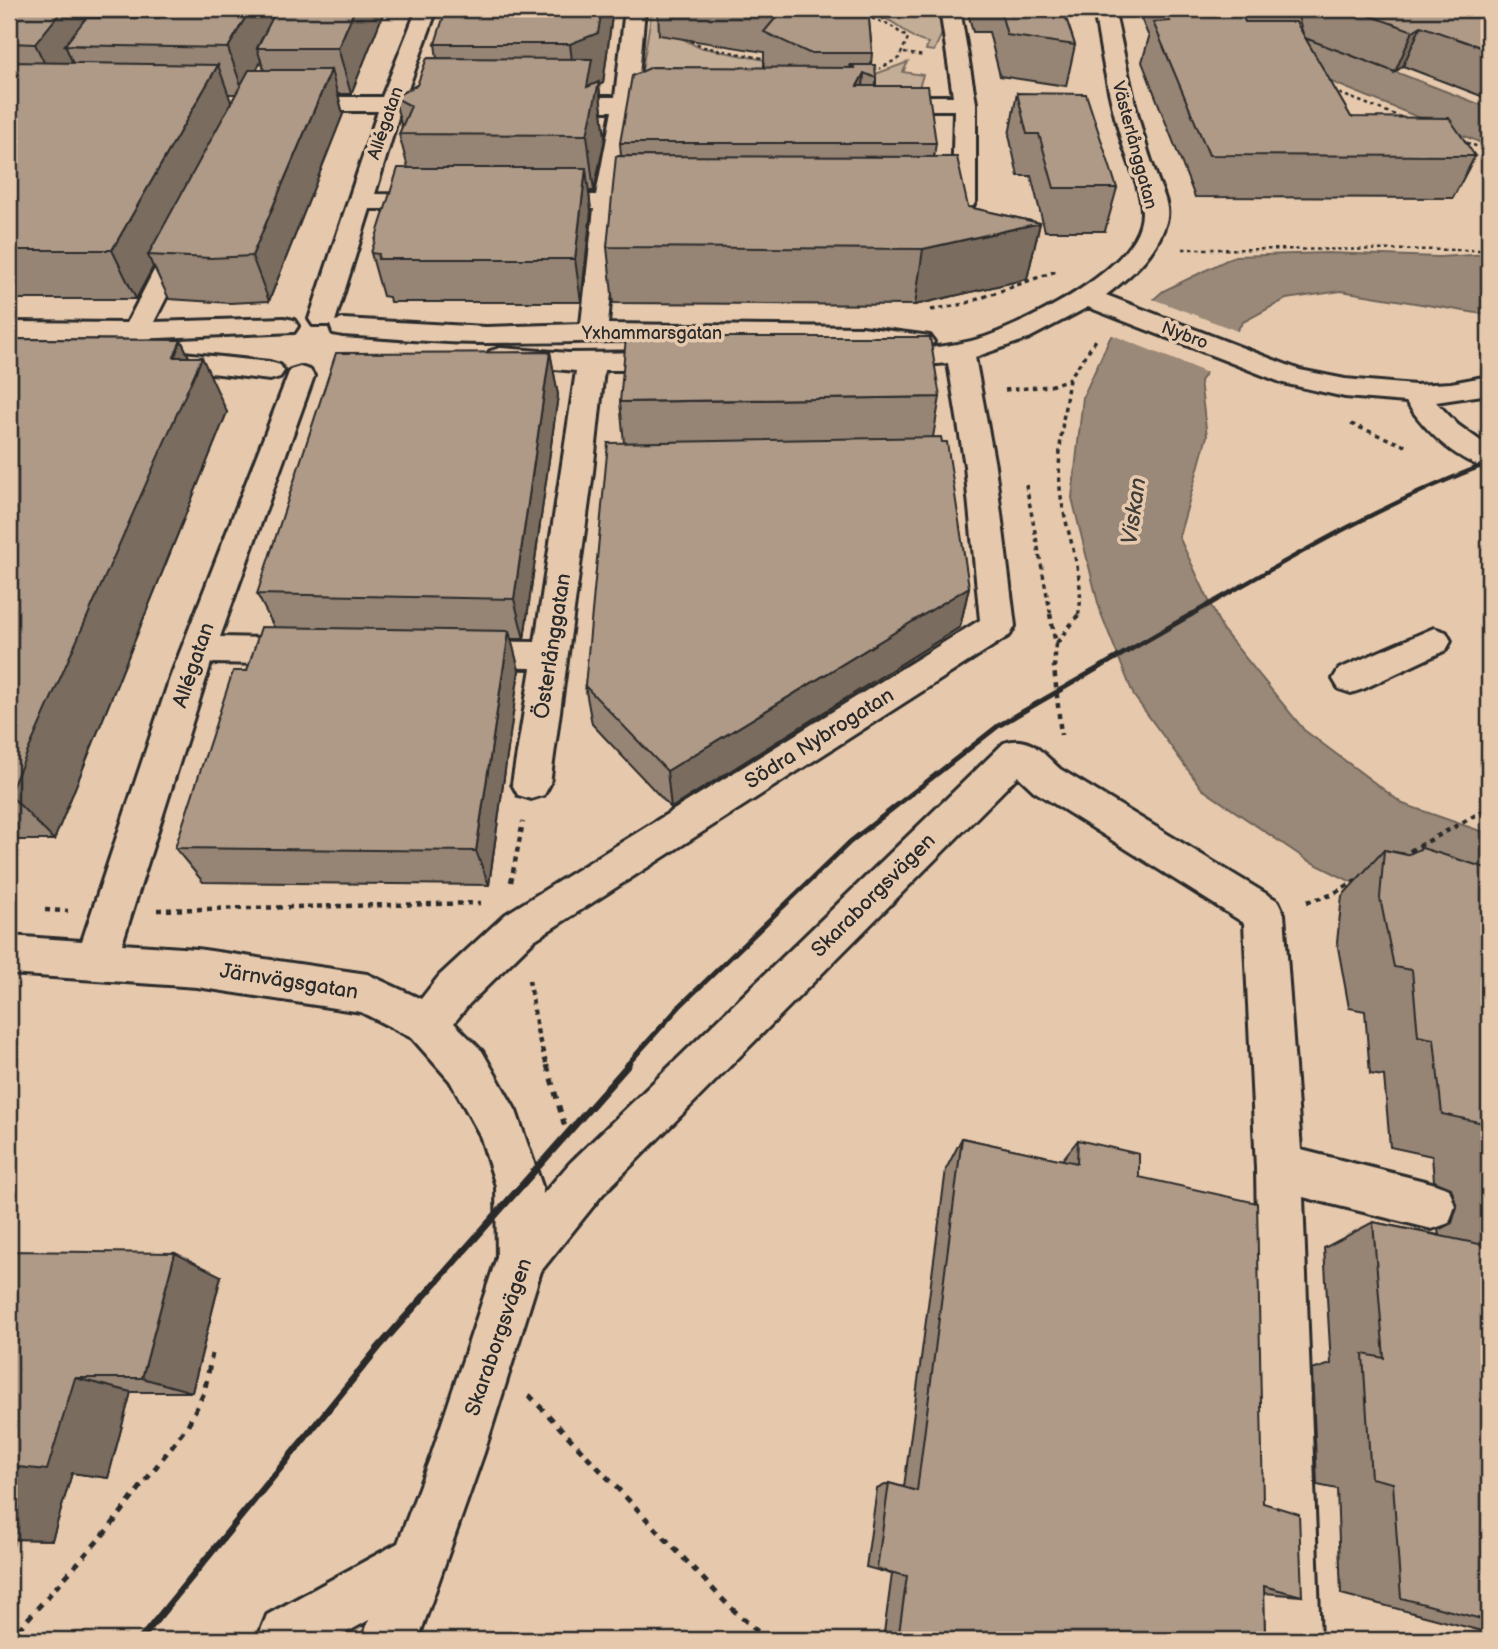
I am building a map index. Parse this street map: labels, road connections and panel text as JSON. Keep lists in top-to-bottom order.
{
  "streets": {
    "street": [
      "Allégatan",
      "Västerlånggatan",
      "Yxhammarsgatan",
      "Nybro",
      "Österlånggatan",
      "Södra Nybrogatan",
      "Skaraborgsvägen",
      "Järnvägsgatan"
    ]
  },
  "crossings": [
    ["Allégatan", "Yxhammarsgatan"],
    ["Allégatan", "Järnvägsgatan"],
    ["Västerlånggatan", "Yxhammarsgatan"],
    ["Västerlånggatan", "Nybro"],
    ["Yxhammarsgatan", "Nybro"],
    ["Yxhammarsgatan", "Österlånggatan"],
    ["Yxhammarsgatan", "Södra Nybrogatan"],
    ["Södra Nybrogatan", "Järnvägsgatan"],
    ["Skaraborgsvägen", "Järnvägsgatan"]
  ],
  "water": ["Viskan"]
}
